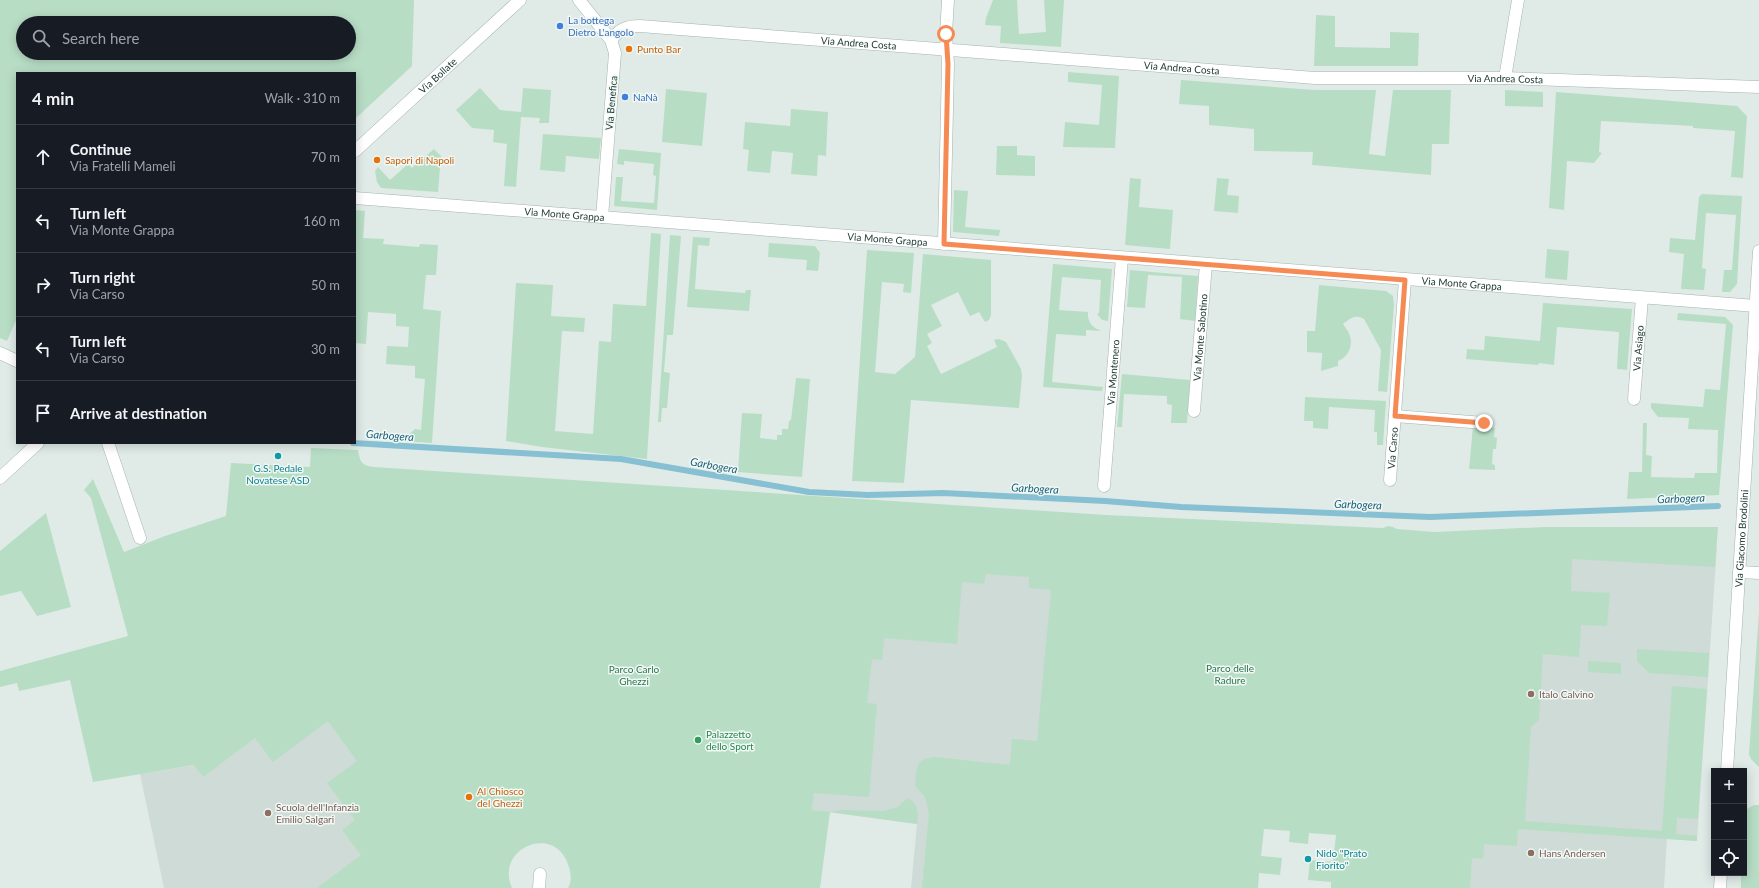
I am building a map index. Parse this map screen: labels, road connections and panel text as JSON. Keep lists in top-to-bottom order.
{
  "streets": {
    "street": [
      "Via Andrea Costa",
      "Via Bollate",
      "Via Benefica",
      "Via Monte Grappa",
      "Via Monte Sabotino",
      "Via Asiago",
      "Via Montenero",
      "Via Carso",
      "Via Giacomo Brodolini"
    ]
  },
  "crossings": [
    ["Via Andrea Costa", "Via Benefica"],
    ["Via Benefica", "Via Monte Grappa"],
    ["Via Monte Grappa", "Via Monte Sabotino"],
    ["Via Monte Grappa", "Via Asiago"],
    ["Via Monte Grappa", "Via Montenero"],
    ["Via Monte Grappa", "Via Carso"],
    ["Via Monte Grappa", "Via Giacomo Brodolini"]
  ],
  "water": ["Garbogera"],
  "parks": ["Parco delle Radure", "Parco Carlo Ghezzi"],
  "places": [
    "La bottega Dietro L'angolo",
    "Punto Bar",
    "NaNà",
    "Sapori di Napoli",
    "G.S. Pedale Novatese ASD",
    "Italo Calvino",
    "Palazzetto dello Sport",
    "Al Chiosco del Ghezzi",
    "Scuola dell'Infanzia Emilio Salgari",
    "Hans Andersen",
    "Nido \"Prato Fiorito\""
  ],
  "page": {
    "search": "Search here",
    "heading": ["4 min", "Walk · 310 m"],
    "list": [
      ["Continue", "Via Fratelli Mameli", "70 m"],
      ["Turn left", "Via Monte Grappa", "160 m"],
      ["Turn right", "Via Carso", "50 m"],
      ["Turn left", "Via Carso", "30 m"],
      "Arrive at destination"
    ],
    "map_buttons": ["+", "−"]
  }
}
